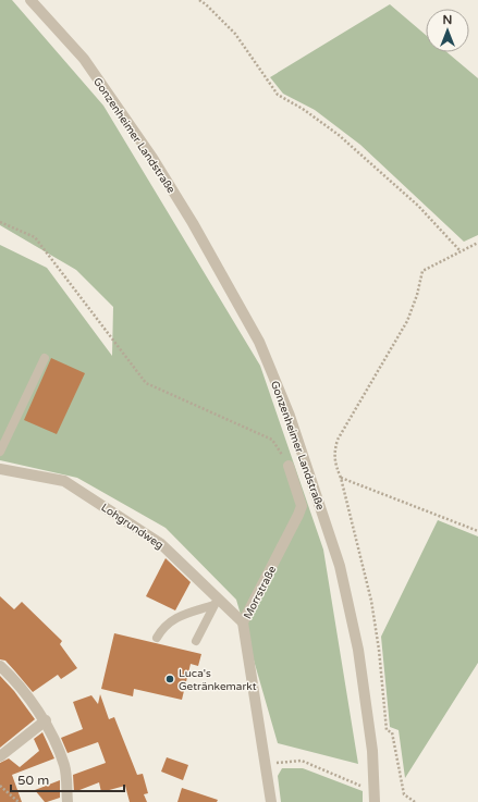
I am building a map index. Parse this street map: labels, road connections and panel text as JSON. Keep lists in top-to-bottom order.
{
  "streets": {
    "street": ["Gonzenheimer Landstraße", "Lohgrundweg", "Morrstraße"]
  },
  "crossings": [
    ["Lohgrundweg", "Morrstraße"]
  ],
  "places": ["Luca's Getränkemarkt"],
  "scale_bar": "50 m",
  "north": "top"
}
